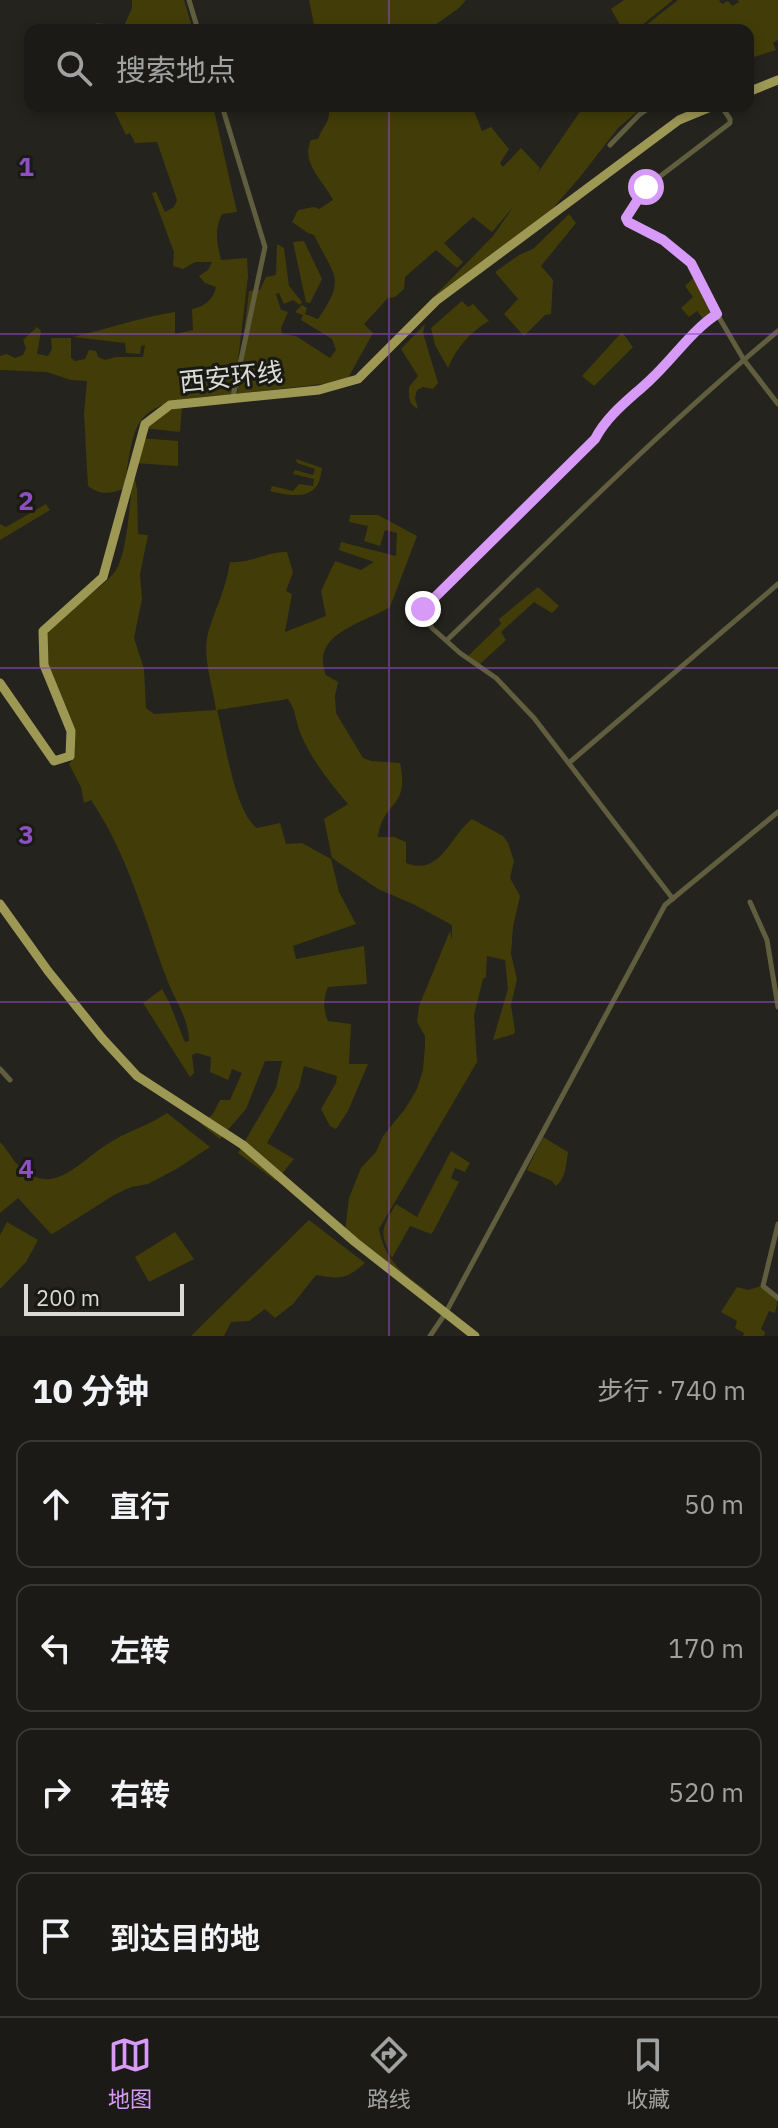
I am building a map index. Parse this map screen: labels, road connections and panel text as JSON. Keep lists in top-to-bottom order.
{
  "streets": {
    "main road": ["西安环线"]
  },
  "scale_bar": "200 m",
  "page": {
    "search": "搜索地点",
    "scale": "200 m",
    "heading": ["10 分钟", "步行 · 740 m"],
    "list": [
      ["直行", "50 m"],
      ["左转", "170 m"],
      ["右转", "520 m"],
      "到达目的地"
    ],
    "nav": ["地图", "路线", "收藏"]
  },
  "grid": {
    "rows": [
      "1",
      "2",
      "3",
      "4"
    ]
  }
}
